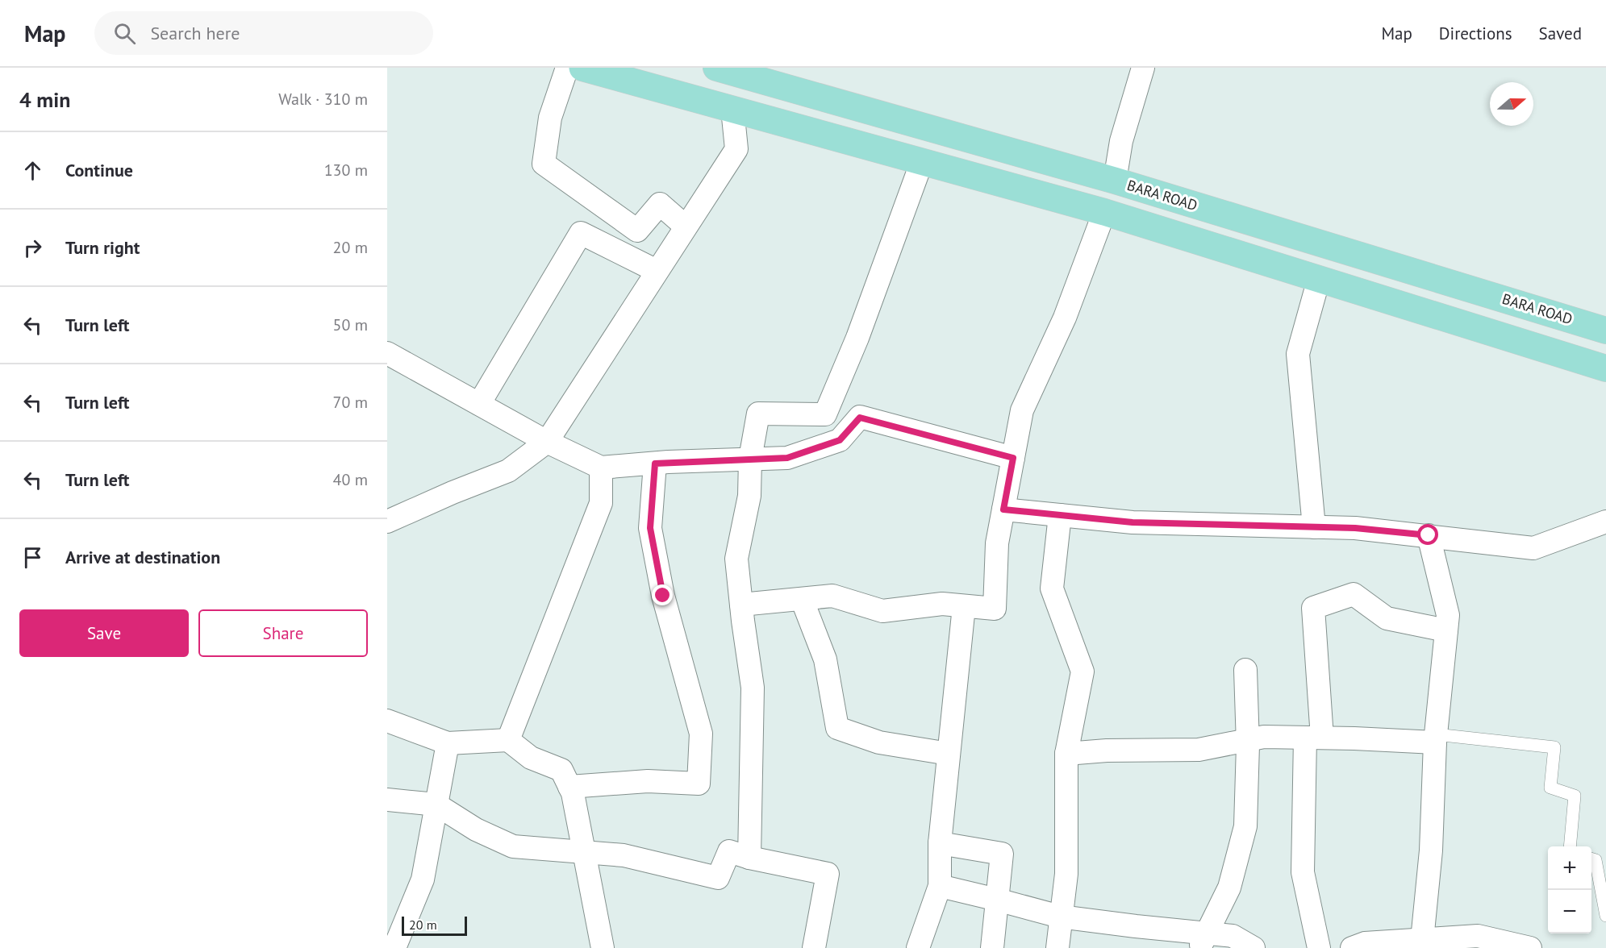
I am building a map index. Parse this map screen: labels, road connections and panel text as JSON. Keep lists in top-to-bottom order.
{
  "streets": {
    "main road": ["BARA ROAD"]
  },
  "scale_bar": "20 m",
  "north": "right",
  "page": {
    "header": "Map",
    "search": "Search here",
    "nav": ["Map", "Directions", "Saved"],
    "heading": ["4 min", "Walk · 310 m"],
    "list": [
      ["Continue", "130 m"],
      ["Turn right", "20 m"],
      ["Turn left", "50 m"],
      ["Turn left", "70 m"],
      ["Turn left", "40 m"],
      "Arrive at destination"
    ],
    "buttons": ["Save", "Share"],
    "map_buttons": ["+", "−"],
    "scale": "20 m"
  }
}
